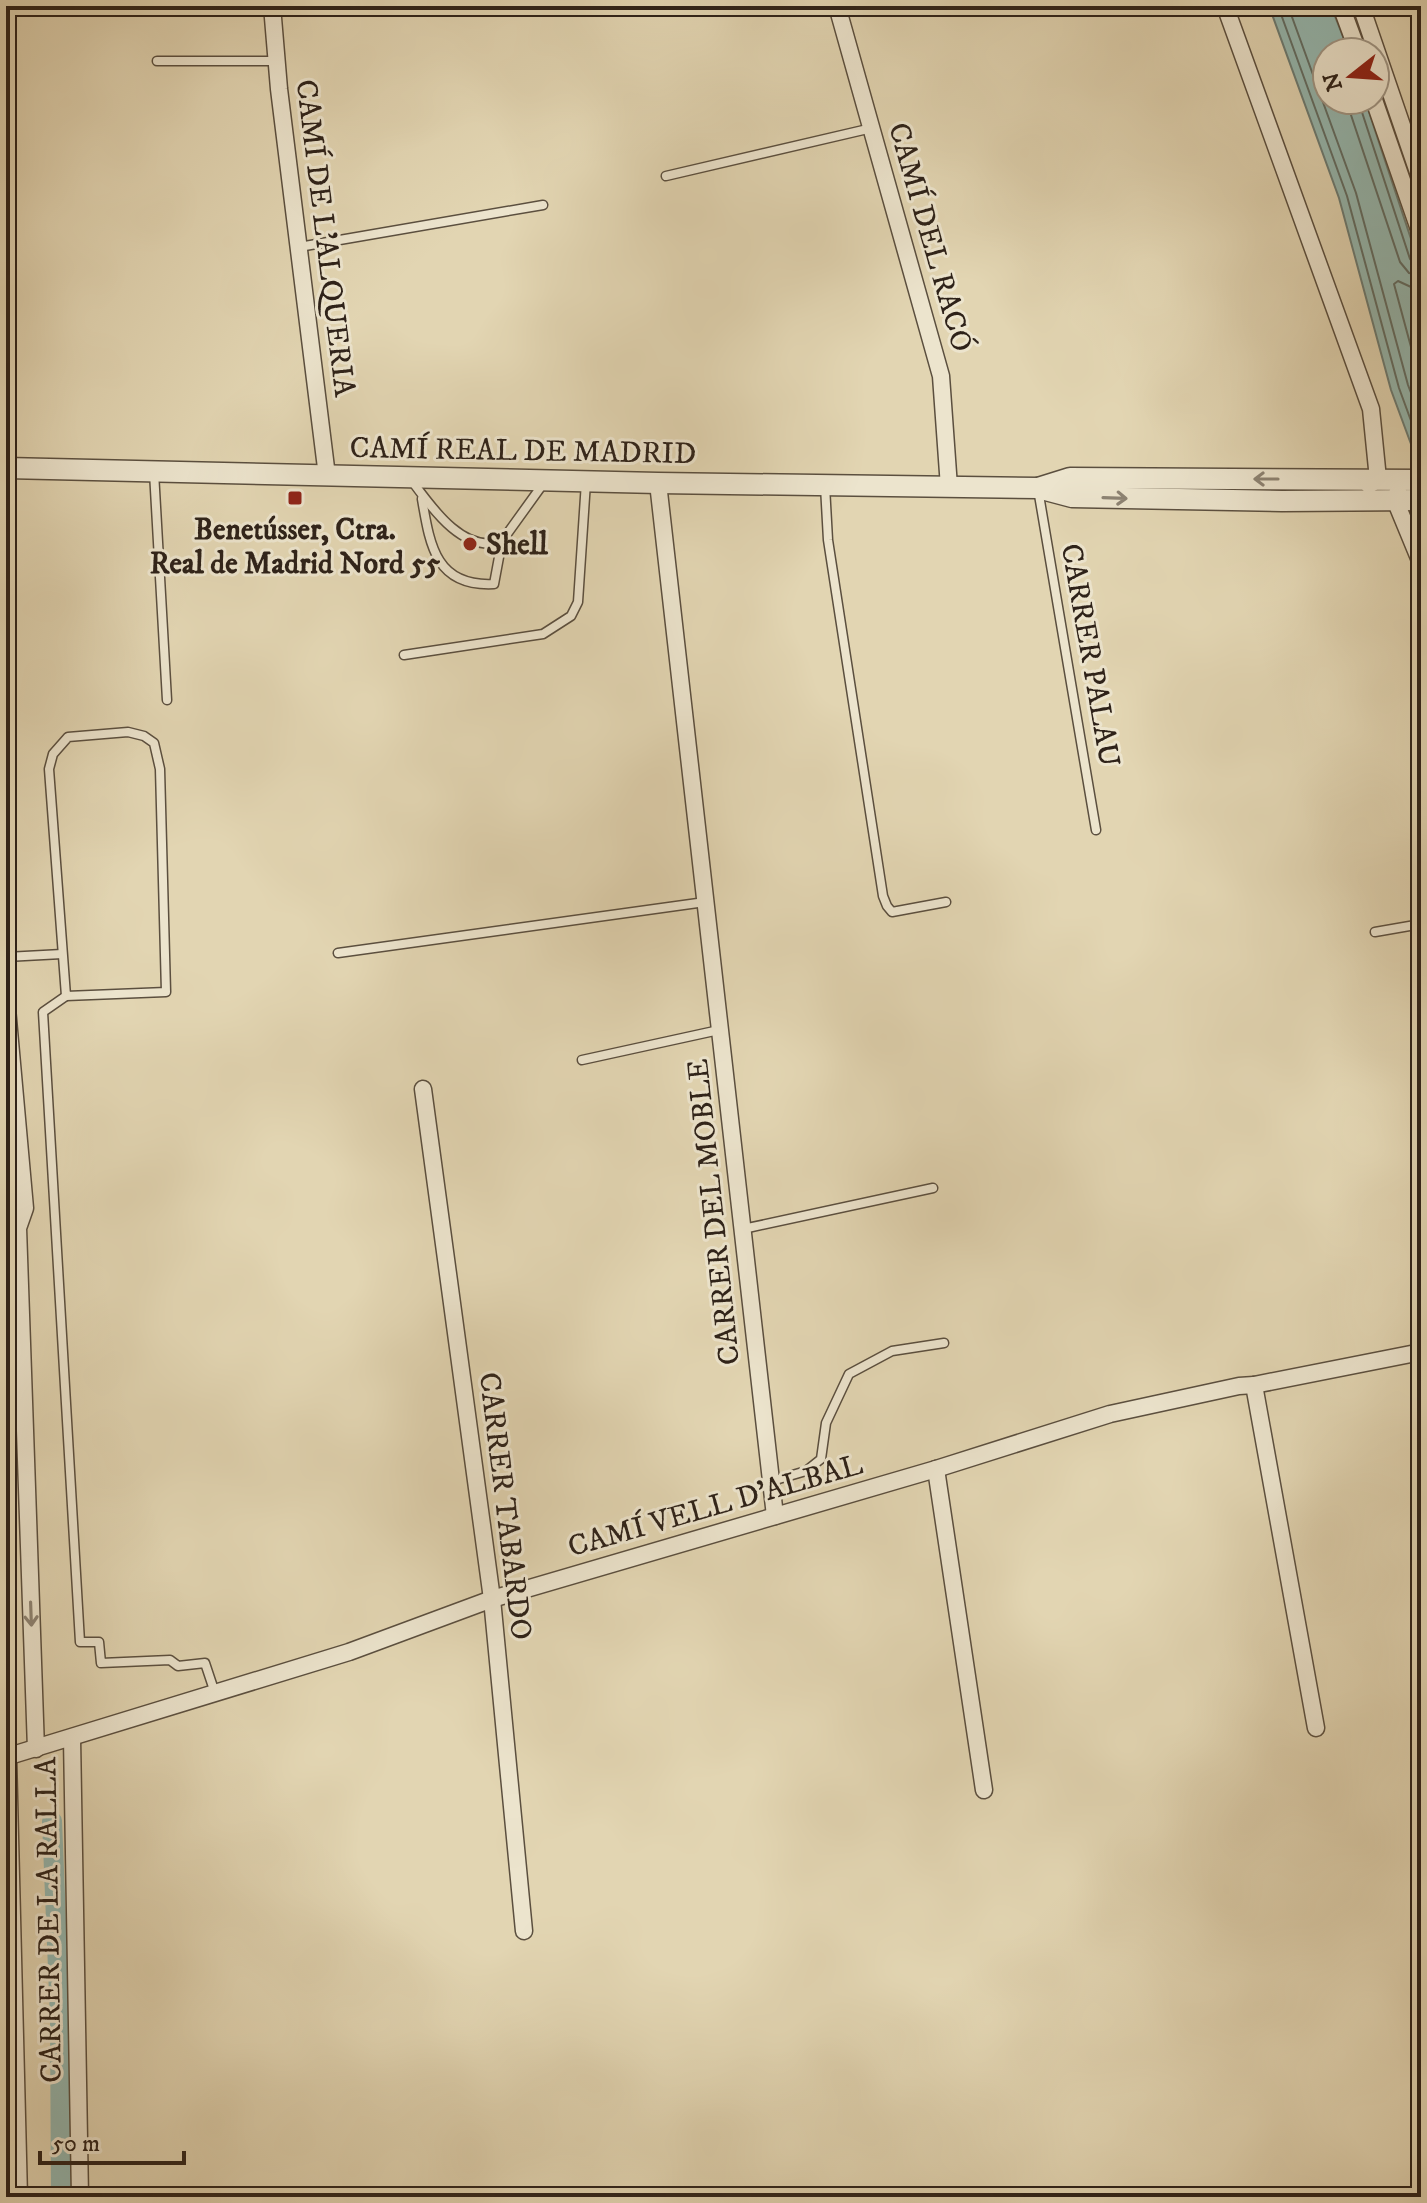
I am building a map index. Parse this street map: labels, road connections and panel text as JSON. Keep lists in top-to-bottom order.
{
  "streets": {
    "street": [
      "CAMÍ DEL RACÓ",
      "CAMÍ DE L'ALQUERIA",
      "CAMÍ REAL DE MADRID",
      "CARRER DEL MOBLE",
      "CAMÍ VELL D'ALBAL",
      "CARRER TABARDO",
      "CARRER DE LA RALLA"
    ],
    "lane": ["CARRER PALAU"]
  },
  "crossings": [
    ["CAMÍ DEL RACÓ", "CAMÍ REAL DE MADRID"],
    ["CAMÍ DE L'ALQUERIA", "CAMÍ REAL DE MADRID"],
    ["CAMÍ REAL DE MADRID", "CARRER PALAU"],
    ["CAMÍ REAL DE MADRID", "CARRER DEL MOBLE"],
    ["CARRER DEL MOBLE", "CAMÍ VELL D'ALBAL"],
    ["CAMÍ VELL D'ALBAL", "CARRER TABARDO"],
    ["CAMÍ VELL D'ALBAL", "CARRER DE LA RALLA"]
  ],
  "places": {
    "transit": ["Benetússer, Ctra. Real de Madrid Nord 55"],
    "other": ["Shell"]
  },
  "scale_bar": "50 m",
  "north": "left"
}
